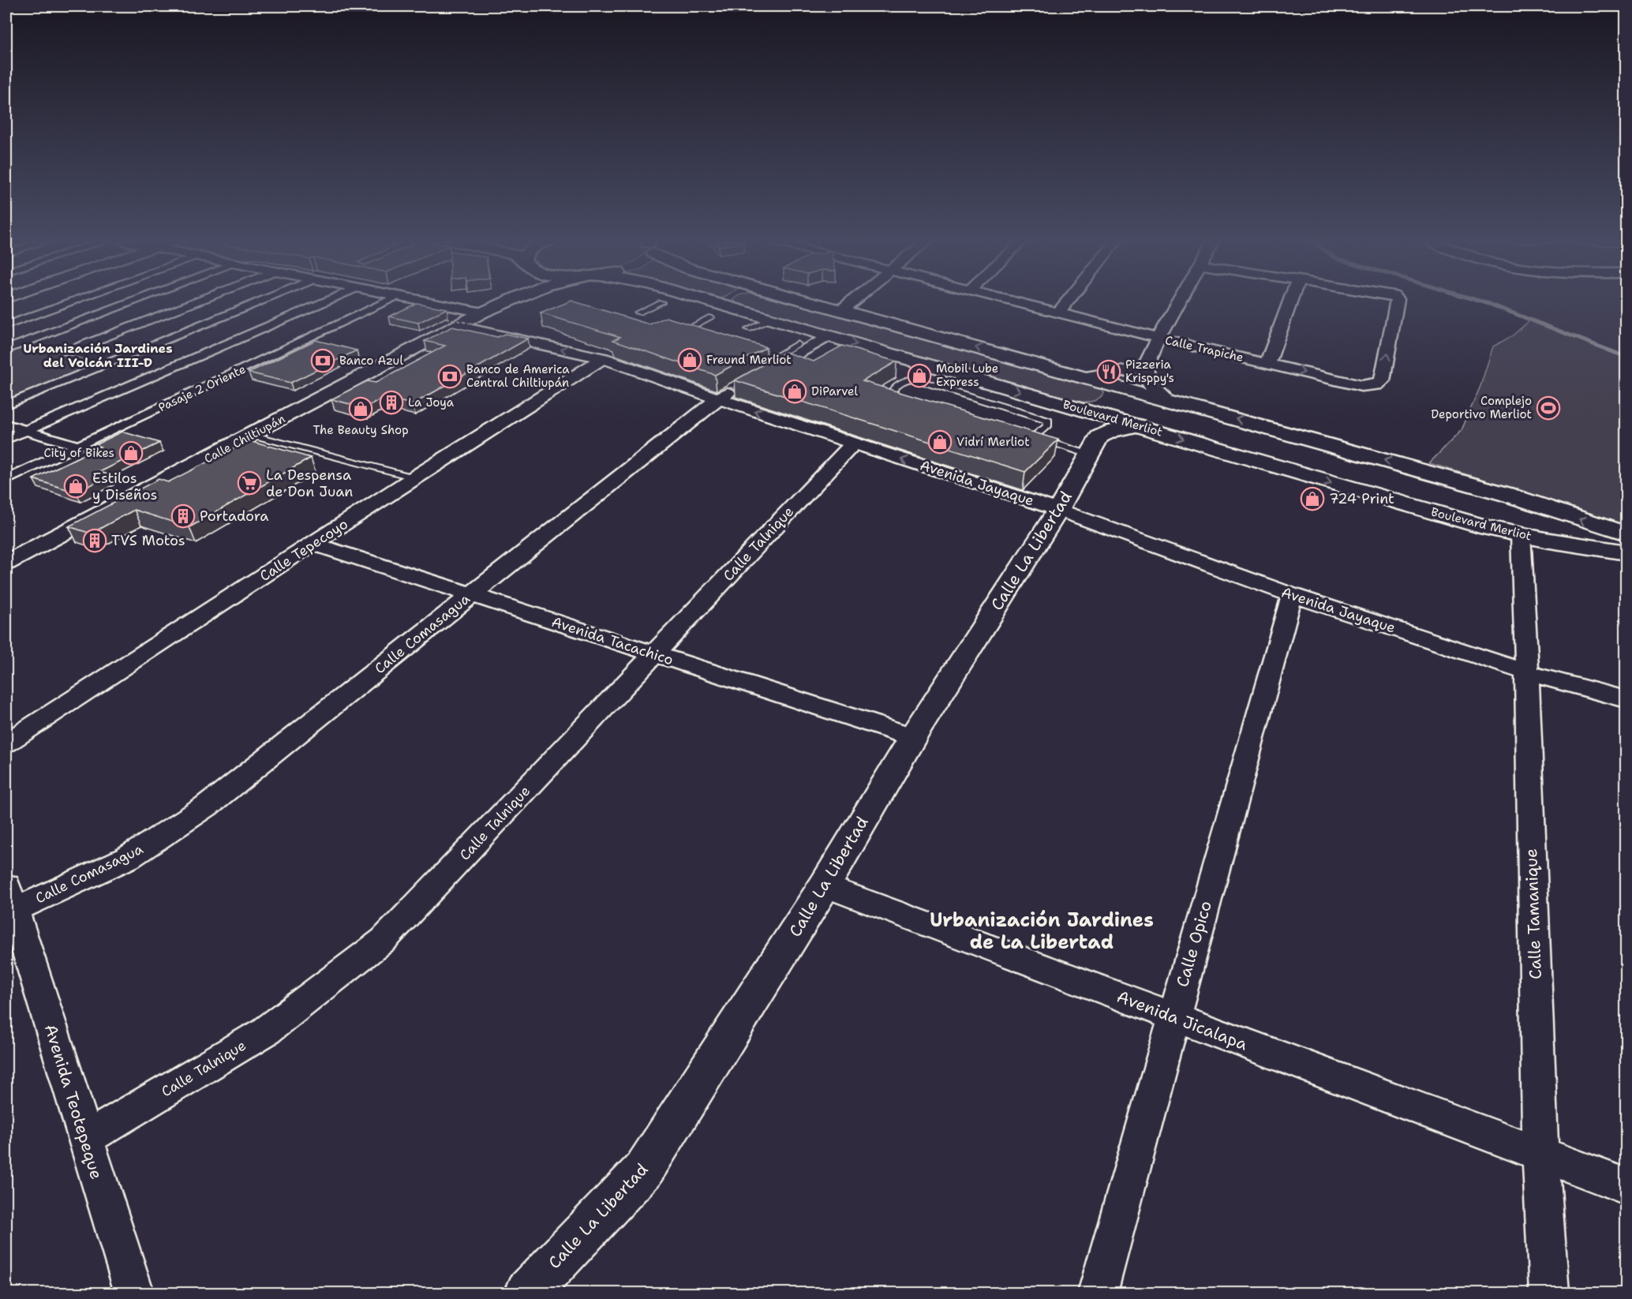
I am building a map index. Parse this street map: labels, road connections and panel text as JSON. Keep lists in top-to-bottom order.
{
  "streets": {
    "main road": ["Boulevard Merliot", "Calle Chiltiupán", "Calle La Libertad"],
    "street": [
      "Calle Trapiche",
      "Pasaje 2 Oriente",
      "Avenida Jayaque",
      "Calle Talnique",
      "Calle Tepecoyo",
      "Calle Comasagua",
      "Avenida Tacachico",
      "Calle Tamanique",
      "Calle Opico",
      "Avenida Jicalapa",
      "Avenida Teotepeque"
    ]
  },
  "crossings": [
    ["Boulevard Merliot", "Calle Tamanique"],
    ["Calle Chiltiupán", "Avenida Jayaque"],
    ["Avenida Jayaque", "Calle Talnique"],
    ["Avenida Jayaque", "Calle Tepecoyo"],
    ["Avenida Jayaque", "Calle La Libertad"],
    ["Avenida Jayaque", "Calle Comasagua"],
    ["Avenida Jayaque", "Calle Tamanique"],
    ["Avenida Jayaque", "Calle Opico"],
    ["Calle Talnique", "Avenida Tacachico"],
    ["Calle Talnique", "Avenida Teotepeque"],
    ["Calle Tepecoyo", "Avenida Tacachico"],
    ["Calle La Libertad", "Avenida Tacachico"],
    ["Calle La Libertad", "Avenida Jicalapa"],
    ["Calle Comasagua", "Avenida Tacachico"],
    ["Calle Comasagua", "Avenida Teotepeque"],
    ["Calle Tamanique", "Avenida Jicalapa"],
    ["Calle Opico", "Avenida Jicalapa"]
  ],
  "one_way": ["Avenida Jayaque"],
  "districts": ["Urbanización Jardines del Volcán III-D", "Urbanización Jardines de La Libertad"],
  "places": {
    "shop": [
      "Freund Merliot",
      "Mobil Lube Express",
      "DiParvel",
      "The Beauty Shop",
      "Vidrí Merliot",
      "City of Bikes",
      "Estilos y Diseños",
      "724 Print"
    ],
    "bank": ["Banco Azul", "Banco de America Central Chiltiupán"],
    "restaurant": ["Pizzeria Krisppy's"],
    "building": ["La Joya", "Portadora", "TVS Motos"],
    "sports": ["Complejo Deportivo Merliot"],
    "supermarket": ["La Despensa de Don Juan"]
  }
}
